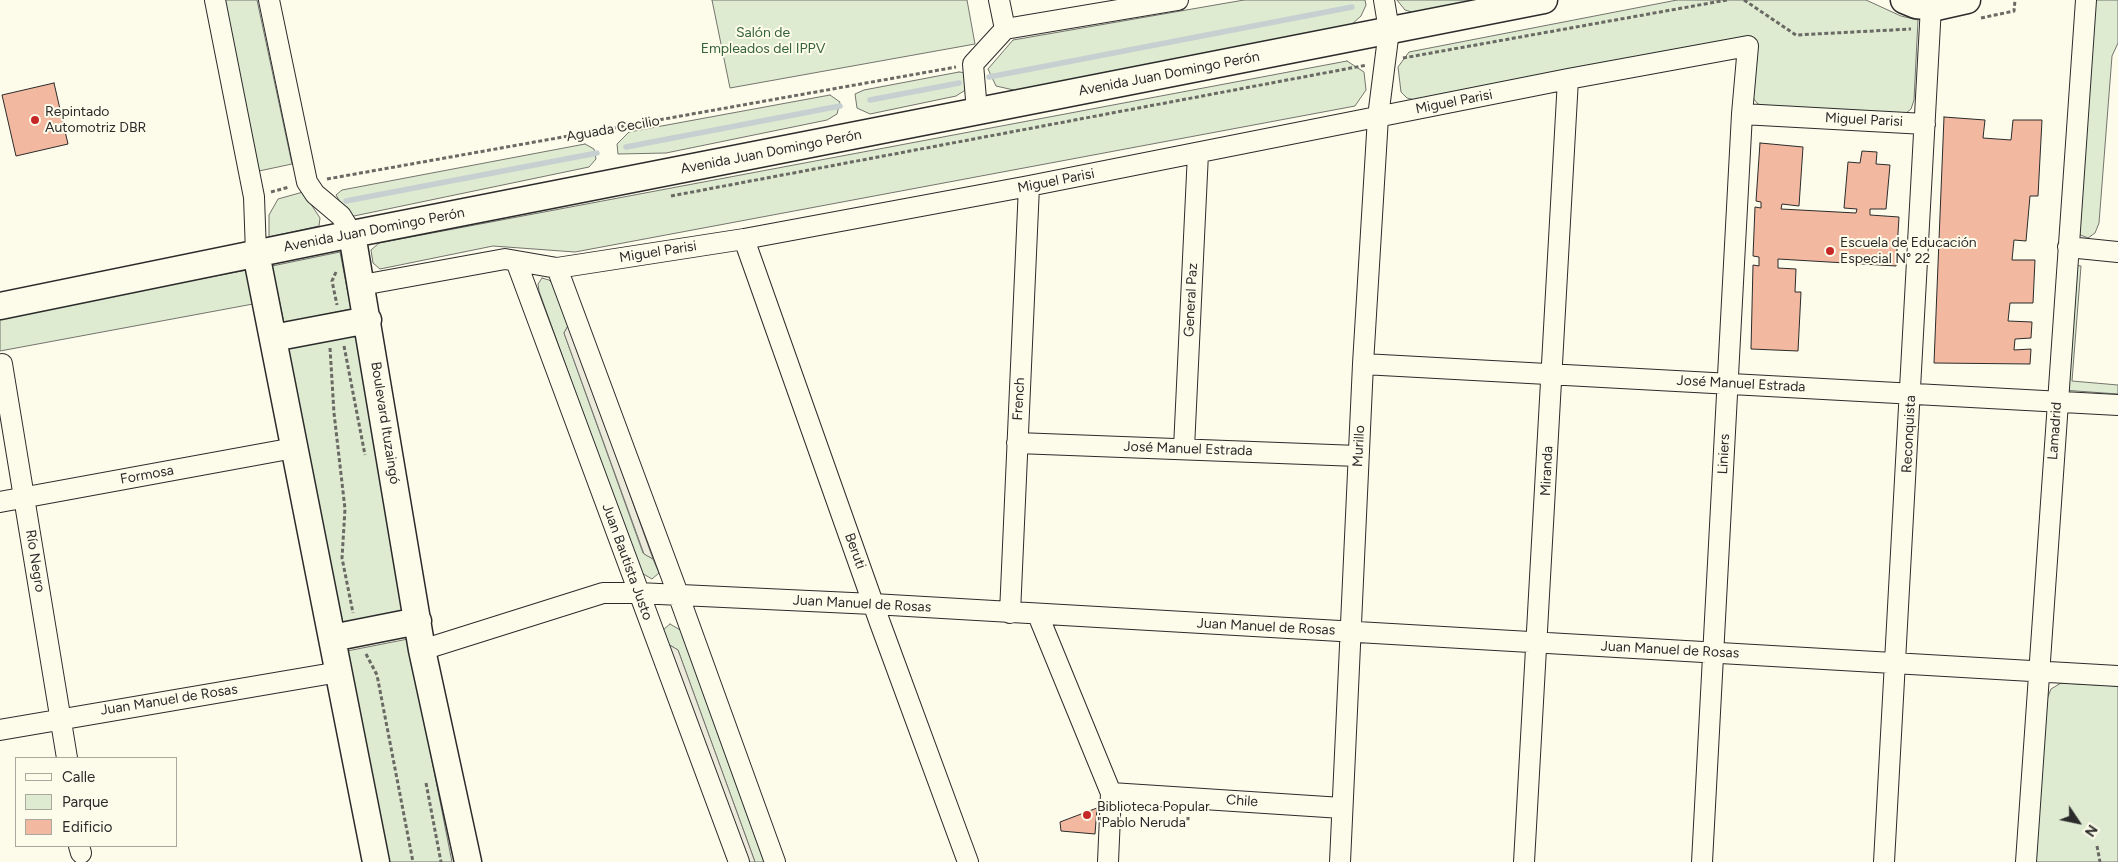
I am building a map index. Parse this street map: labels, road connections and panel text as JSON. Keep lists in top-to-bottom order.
{
  "streets": {
    "main road": ["Avenida Juan Domingo Perón", "Boulevard Ituzaingó"],
    "street": [
      "Miguel Parisi",
      "General Paz",
      "José Manuel Estrada",
      "French",
      "Lamadrid",
      "Reconquista",
      "Murillo",
      "Liniers",
      "Miranda",
      "Formosa",
      "Beruti",
      "Río Negro",
      "Juan Bautista Justo",
      "Juan Manuel de Rosas",
      "Chile"
    ],
    "path": ["Aguada Cecilio"]
  },
  "crossings": [
    ["Avenida Juan Domingo Perón", "Boulevard Ituzaingó"],
    ["Avenida Juan Domingo Perón", "Murillo"],
    ["Miguel Parisi", "General Paz"],
    ["Miguel Parisi", "French"],
    ["Miguel Parisi", "Boulevard Ituzaingó"],
    ["Miguel Parisi", "Reconquista"],
    ["Miguel Parisi", "Murillo"],
    ["Miguel Parisi", "Liniers"],
    ["Miguel Parisi", "Miranda"],
    ["Miguel Parisi", "Beruti"],
    ["Miguel Parisi", "Juan Bautista Justo"],
    ["Aguada Cecilio", "Boulevard Ituzaingó"],
    ["General Paz", "José Manuel Estrada"],
    ["José Manuel Estrada", "French"],
    ["José Manuel Estrada", "Lamadrid"],
    ["José Manuel Estrada", "Reconquista"],
    ["José Manuel Estrada", "Murillo"],
    ["José Manuel Estrada", "Liniers"],
    ["José Manuel Estrada", "Miranda"],
    ["French", "Juan Manuel de Rosas"],
    ["Boulevard Ituzaingó", "Juan Manuel de Rosas"],
    ["Lamadrid", "Juan Manuel de Rosas"],
    ["Reconquista", "Juan Manuel de Rosas"],
    ["Murillo", "Juan Manuel de Rosas"],
    ["Murillo", "Chile"],
    ["Liniers", "Juan Manuel de Rosas"],
    ["Miranda", "Juan Manuel de Rosas"],
    ["Formosa", "Río Negro"],
    ["Beruti", "Juan Manuel de Rosas"],
    ["Río Negro", "Juan Manuel de Rosas"],
    ["Juan Bautista Justo", "Juan Manuel de Rosas"]
  ],
  "parks": ["Salón de Empleados del IPPV"],
  "places": ["Repintado Automotriz DBR", "Escuela de Educación Especial N° 22", "Biblioteca Popular \"Pablo Neruda\""],
  "legend": ["Calle", "Parque", "Edificio"],
  "north": "bottom right"
}
